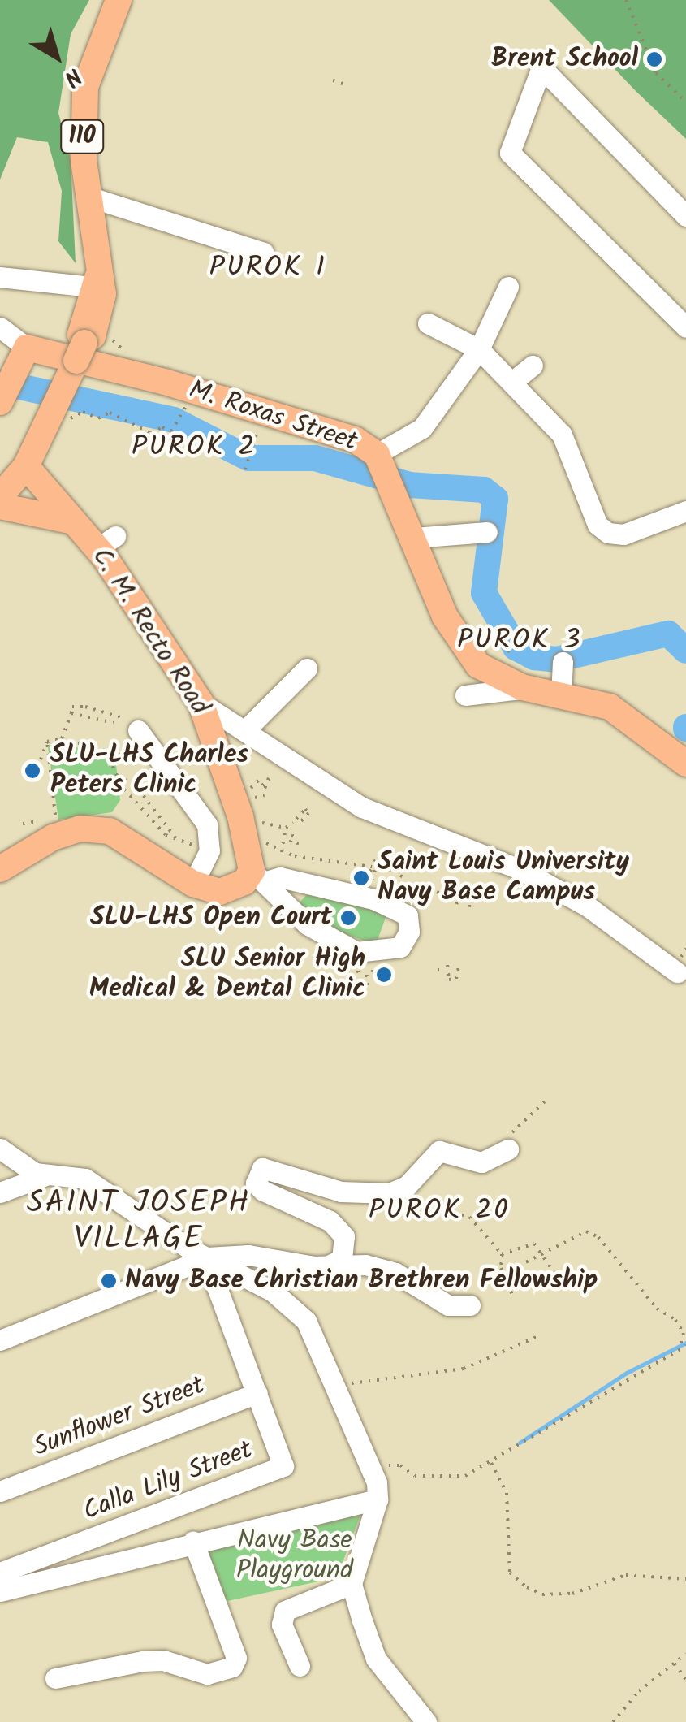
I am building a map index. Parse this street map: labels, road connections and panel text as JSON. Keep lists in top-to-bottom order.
{
  "streets": {
    "main road": ["110", "M. Roxas Street", "C. M. Recto Road"],
    "street": ["Sunflower Street", "Calla Lily Street"]
  },
  "crossings": [
    ["110", "C. M. Recto Road"],
    ["Sunflower Street", "Calla Lily Street"]
  ],
  "districts": [
    "PUROK 1",
    "PUROK 2",
    "PUROK 3",
    "SAINT JOSEPH VILLAGE",
    "PUROK 20"
  ],
  "parks": ["Navy Base Playground"],
  "places": [
    "Brent School",
    "SLU-LHS Charles Peters Clinic",
    "Saint Louis University Navy Base Campus",
    "SLU-LHS Open Court",
    "SLU Senior High Medical & Dental Clinic",
    "Navy Base Christian Brethren Fellowship"
  ],
  "north": "bottom right"
}
